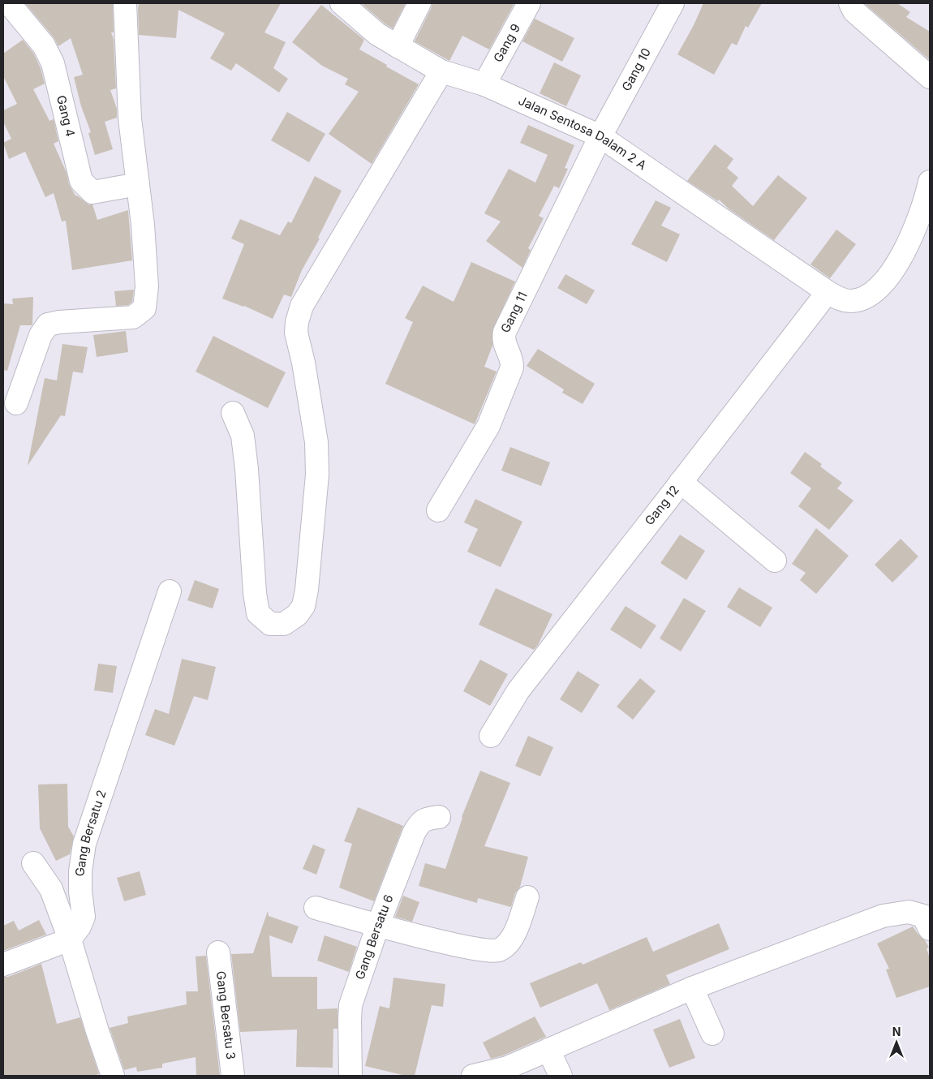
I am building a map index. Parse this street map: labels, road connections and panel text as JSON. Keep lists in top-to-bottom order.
{
  "streets": {
    "street": [
      "Gang 9",
      "Gang 10",
      "Gang 4",
      "Jalan Sentosa Dalam 2 A",
      "Gang 11",
      "Gang 12",
      "Gang Bersatu 2",
      "Gang Bersatu 6",
      "Gang Bersatu 3"
    ]
  },
  "crossings": [
    ["Gang 9", "Jalan Sentosa Dalam 2 A"],
    ["Gang 10", "Jalan Sentosa Dalam 2 A"],
    ["Gang 10", "Gang 11"],
    ["Jalan Sentosa Dalam 2 A", "Gang 11"],
    ["Jalan Sentosa Dalam 2 A", "Gang 12"]
  ],
  "north": "top"
}
